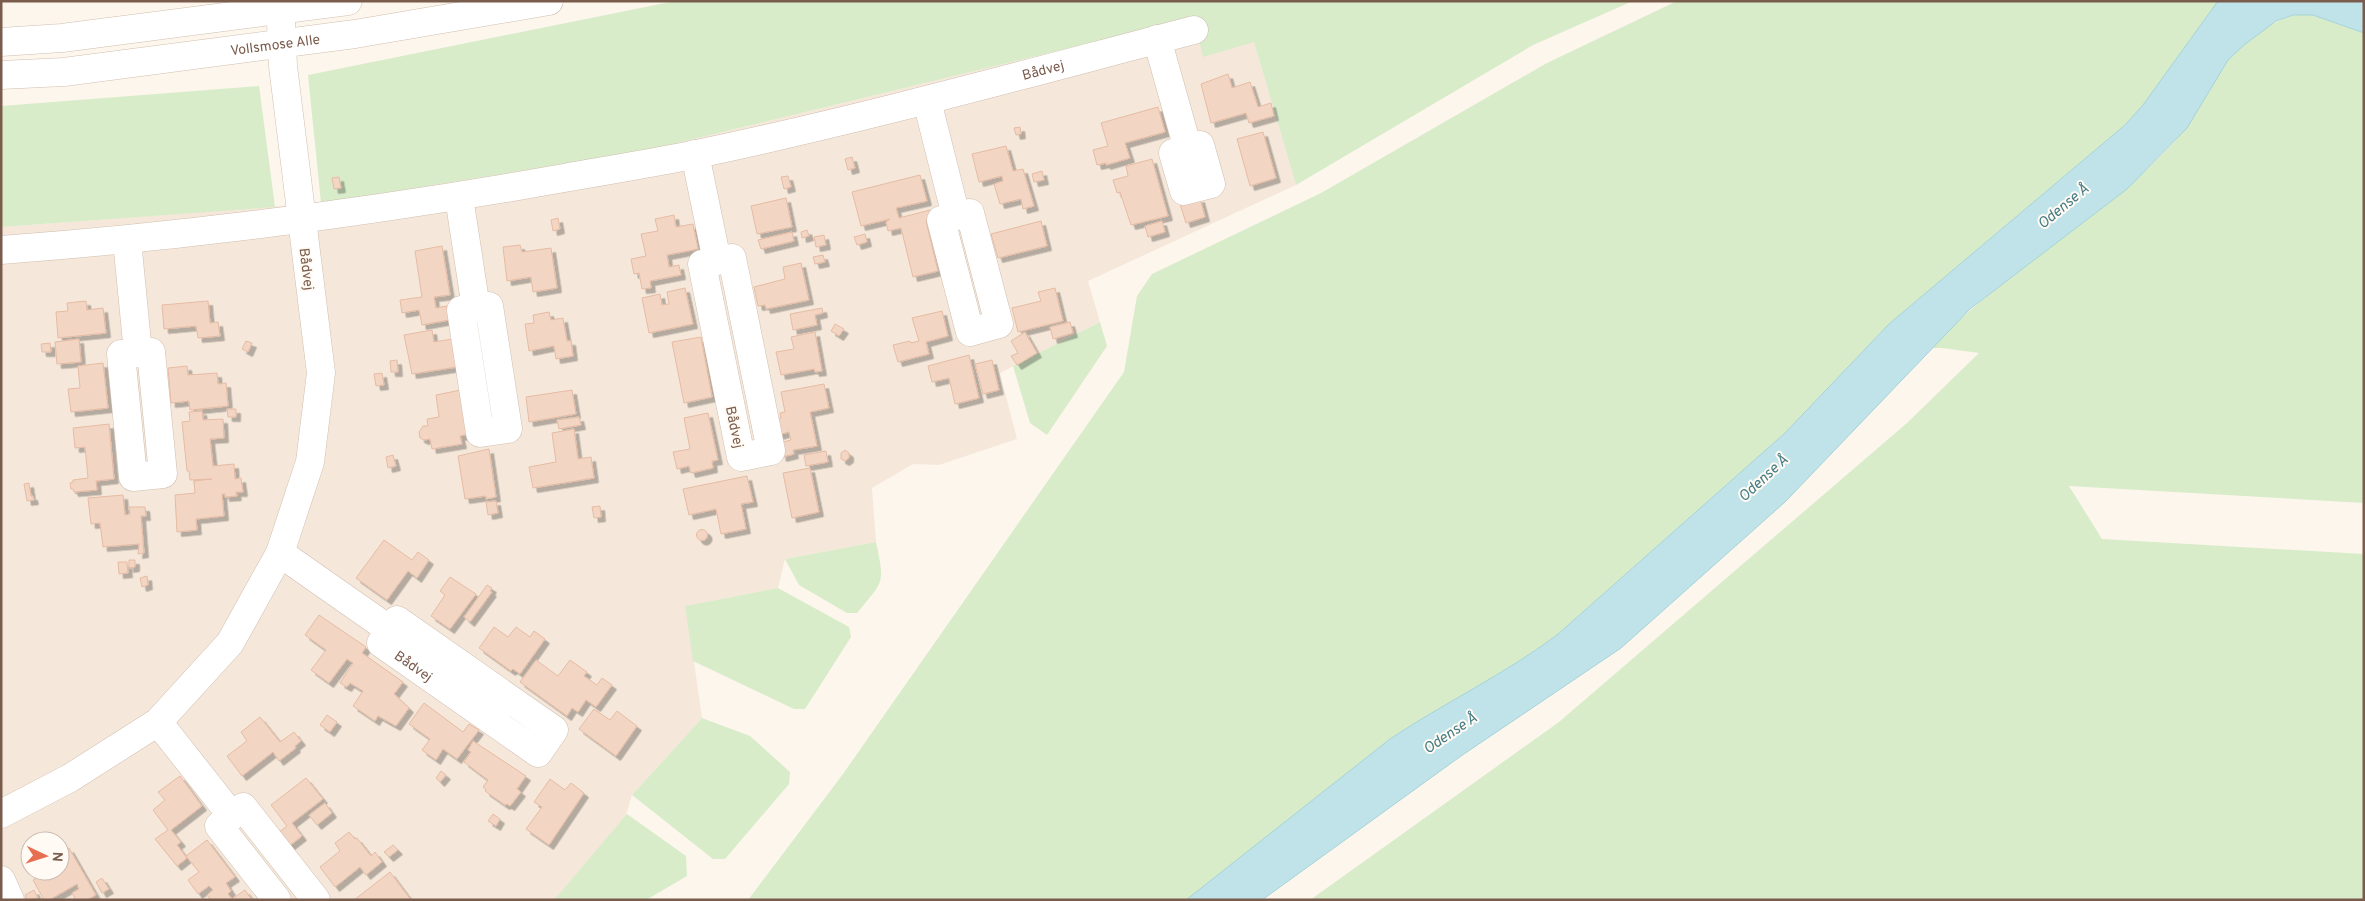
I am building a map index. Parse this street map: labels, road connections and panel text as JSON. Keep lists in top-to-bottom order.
{
  "streets": {
    "street": ["Vollsmose Alle", "Bådvej"]
  },
  "crossings": [
    ["Vollsmose Alle", "Bådvej"]
  ],
  "water": ["Odense Å"],
  "north": "right"
}
